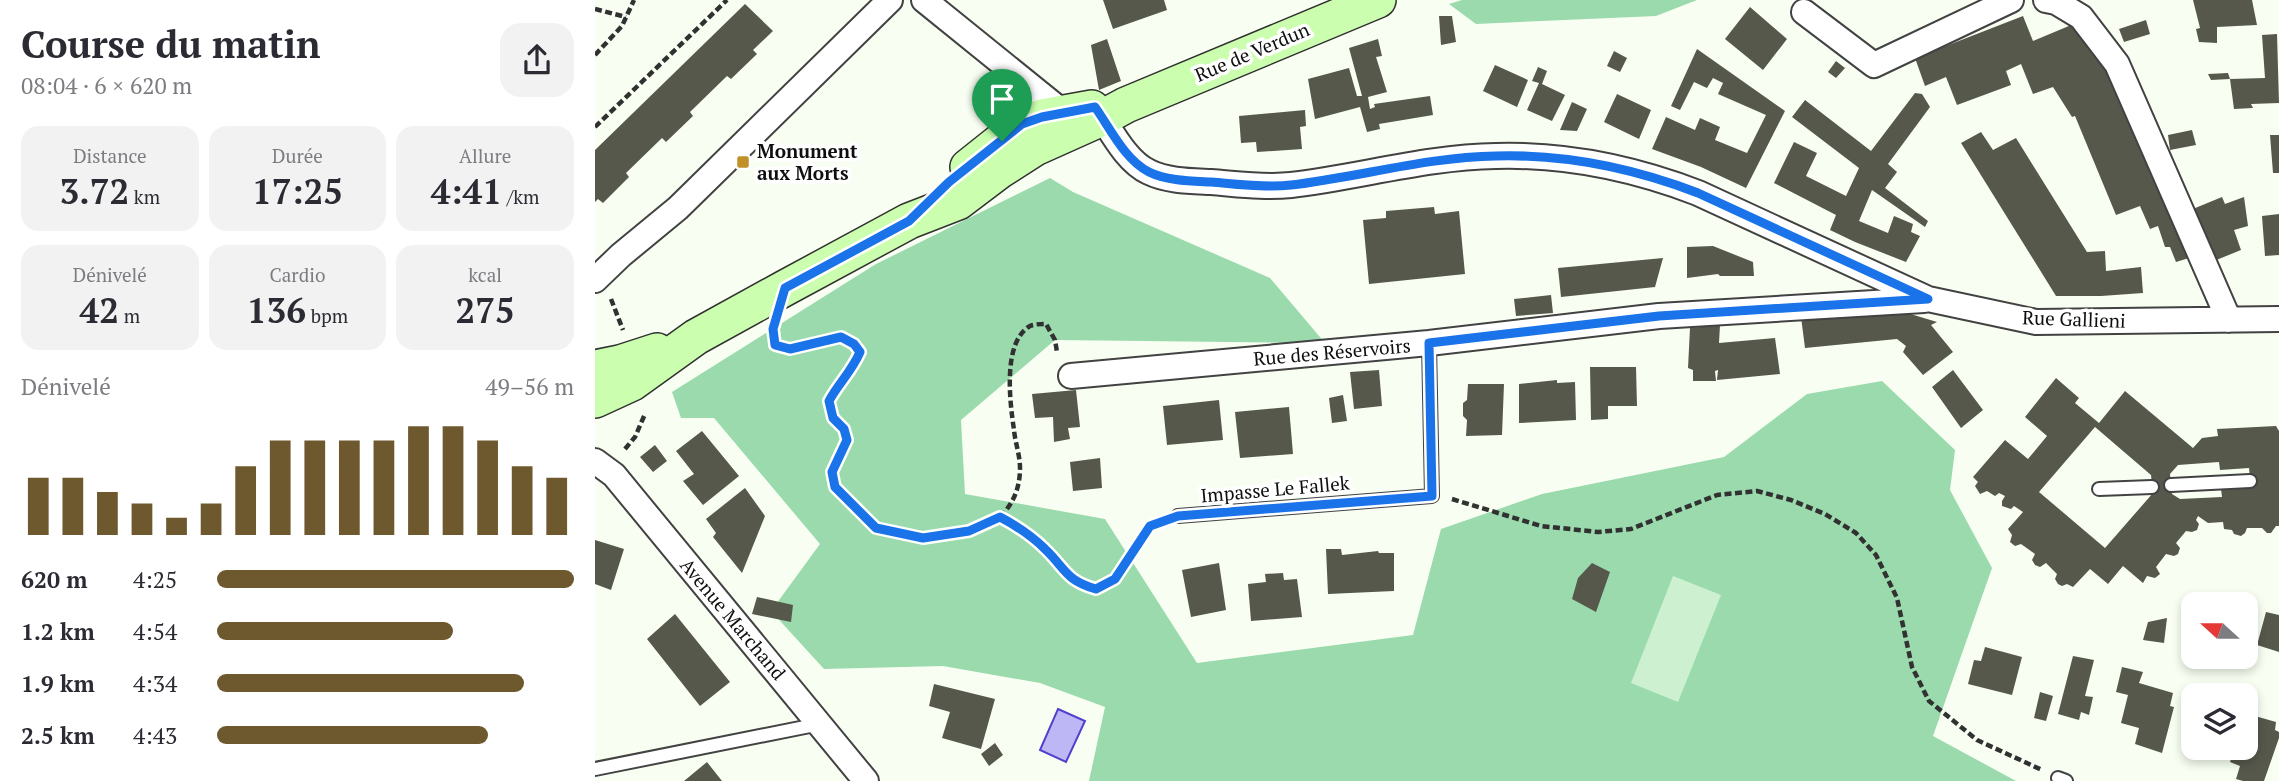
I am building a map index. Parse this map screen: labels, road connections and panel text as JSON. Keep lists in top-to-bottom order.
{
  "streets": {
    "main road": ["Rue de Verdun"],
    "street": ["Rue Gallieni", "Rue des Réservoirs", "Avenue Marchand"],
    "lane": ["Impasse Le Fallek"]
  },
  "crossings": [
    ["Rue de Verdun", "Rue Gallieni"],
    ["Rue Gallieni", "Rue des Réservoirs"],
    ["Rue des Réservoirs", "Impasse Le Fallek"]
  ],
  "places": {
    "transit": ["Monument aux Morts"]
  },
  "north": "left",
  "page": {
    "heading": ["Course du matin", "08:04 · 6 × 620 m"],
    "stats": [
      ["Distance", "3.72 km"],
      ["Durée", "17:25"],
      ["Allure", "4:41 /km"],
      ["Dénivelé", "42 m"],
      ["Cardio", "136 bpm"],
      ["kcal", "275"]
    ],
    "chart": ["Dénivelé", "49–56 m"],
    "list": [
      {
        "name": "620 m",
        "note": "4:25"
      },
      {
        "name": "1.2 km",
        "note": "4:54"
      },
      {
        "name": "1.9 km",
        "note": "4:34"
      },
      {
        "name": "2.5 km",
        "note": "4:43"
      }
    ]
  }
}
